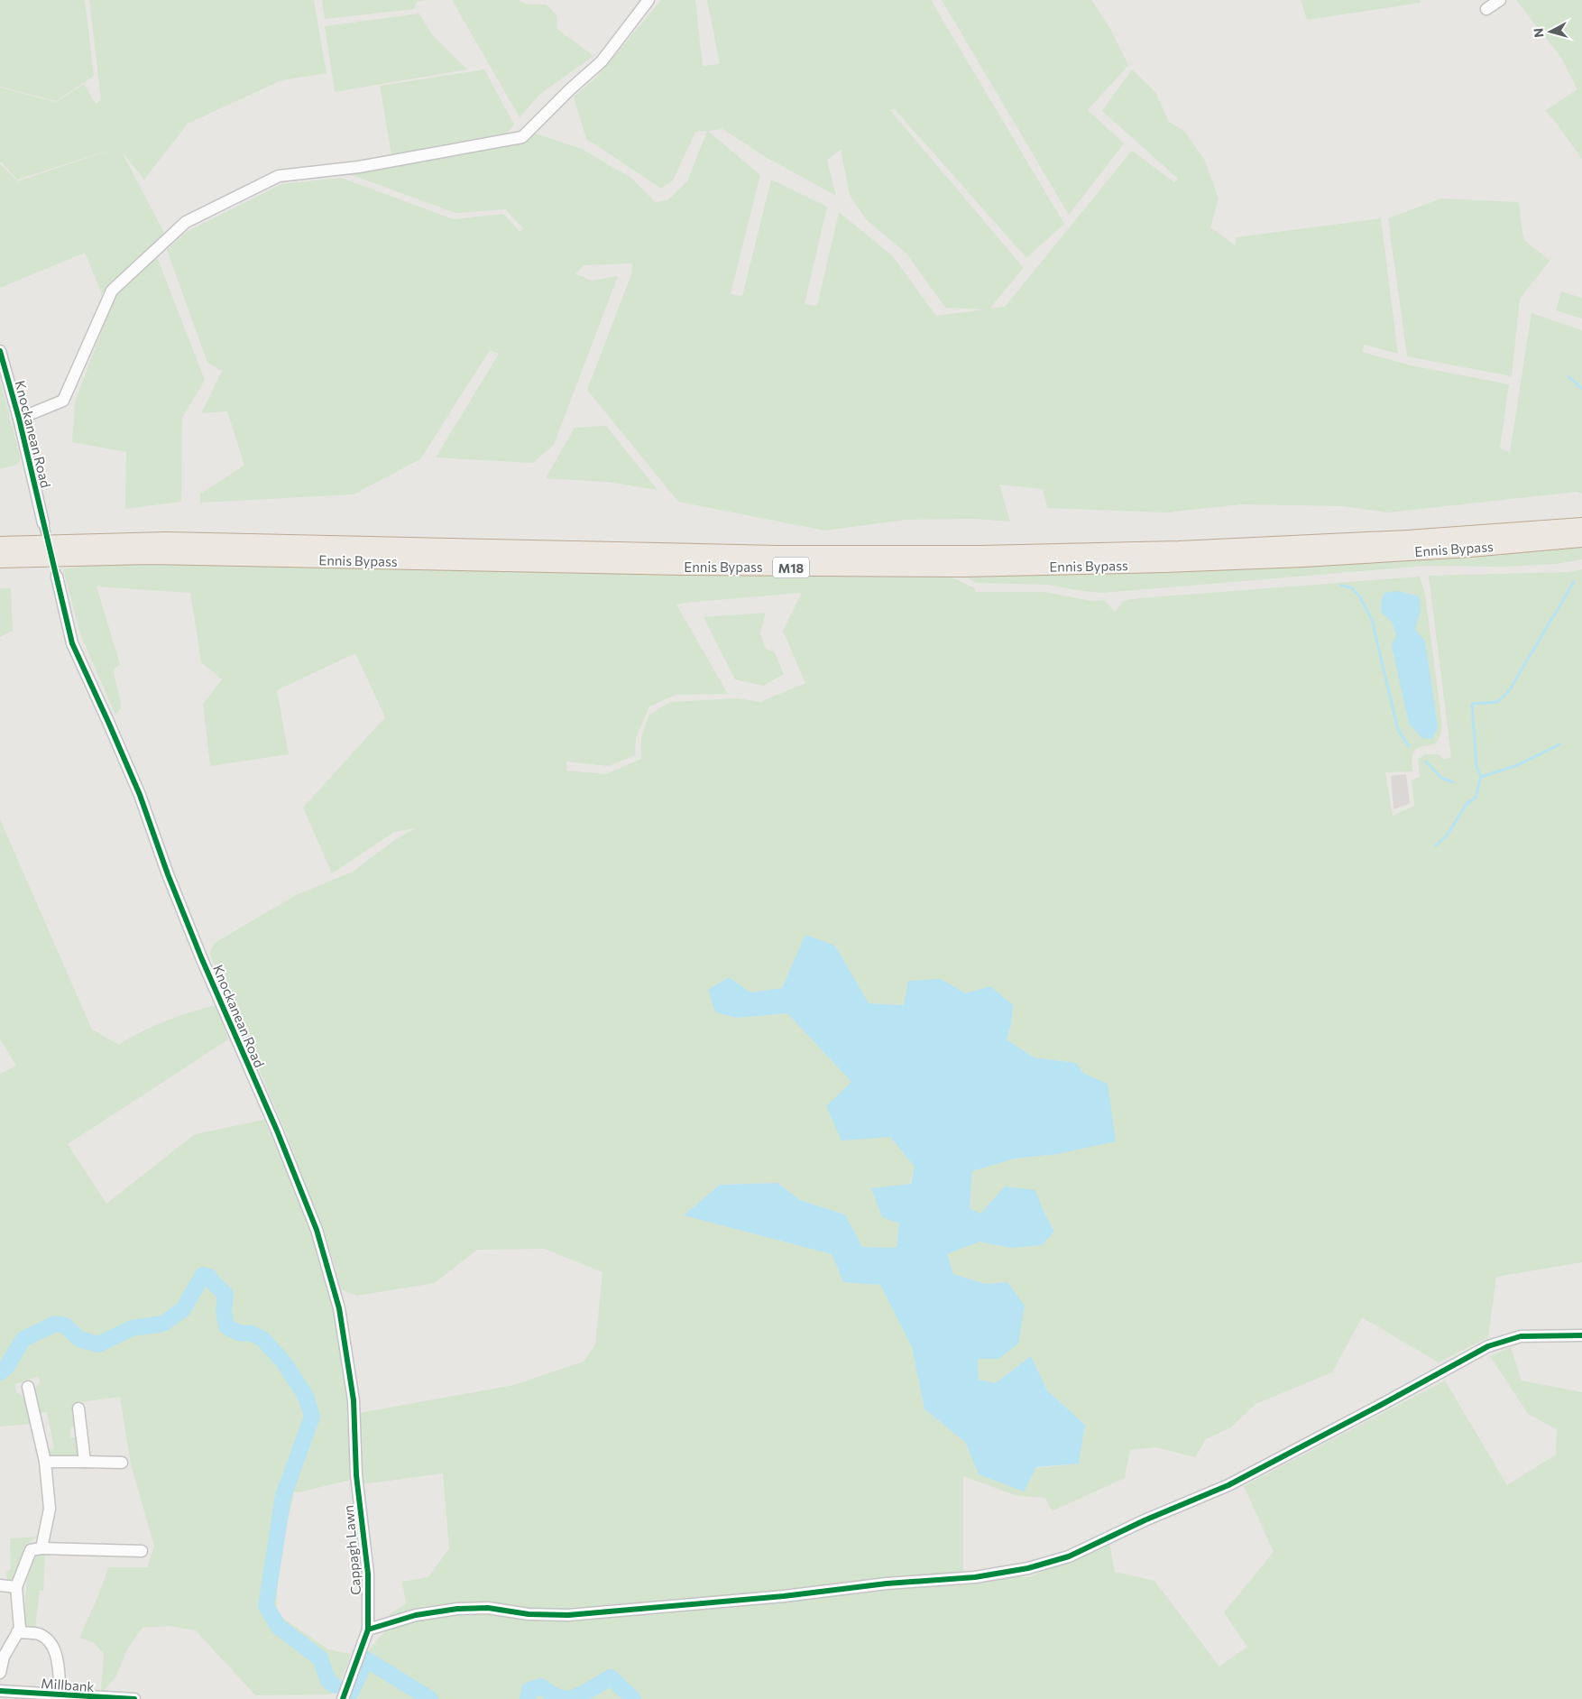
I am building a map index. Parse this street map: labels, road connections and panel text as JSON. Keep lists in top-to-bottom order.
{
  "streets": {
    "highway": ["Ennis Bypass", "M18"],
    "street": ["Knockanean Road", "Cappagh Lawn", "Millbank"]
  },
  "crossings": [
    ["Knockanean Road", "Cappagh Lawn"]
  ],
  "north": "left"
}
